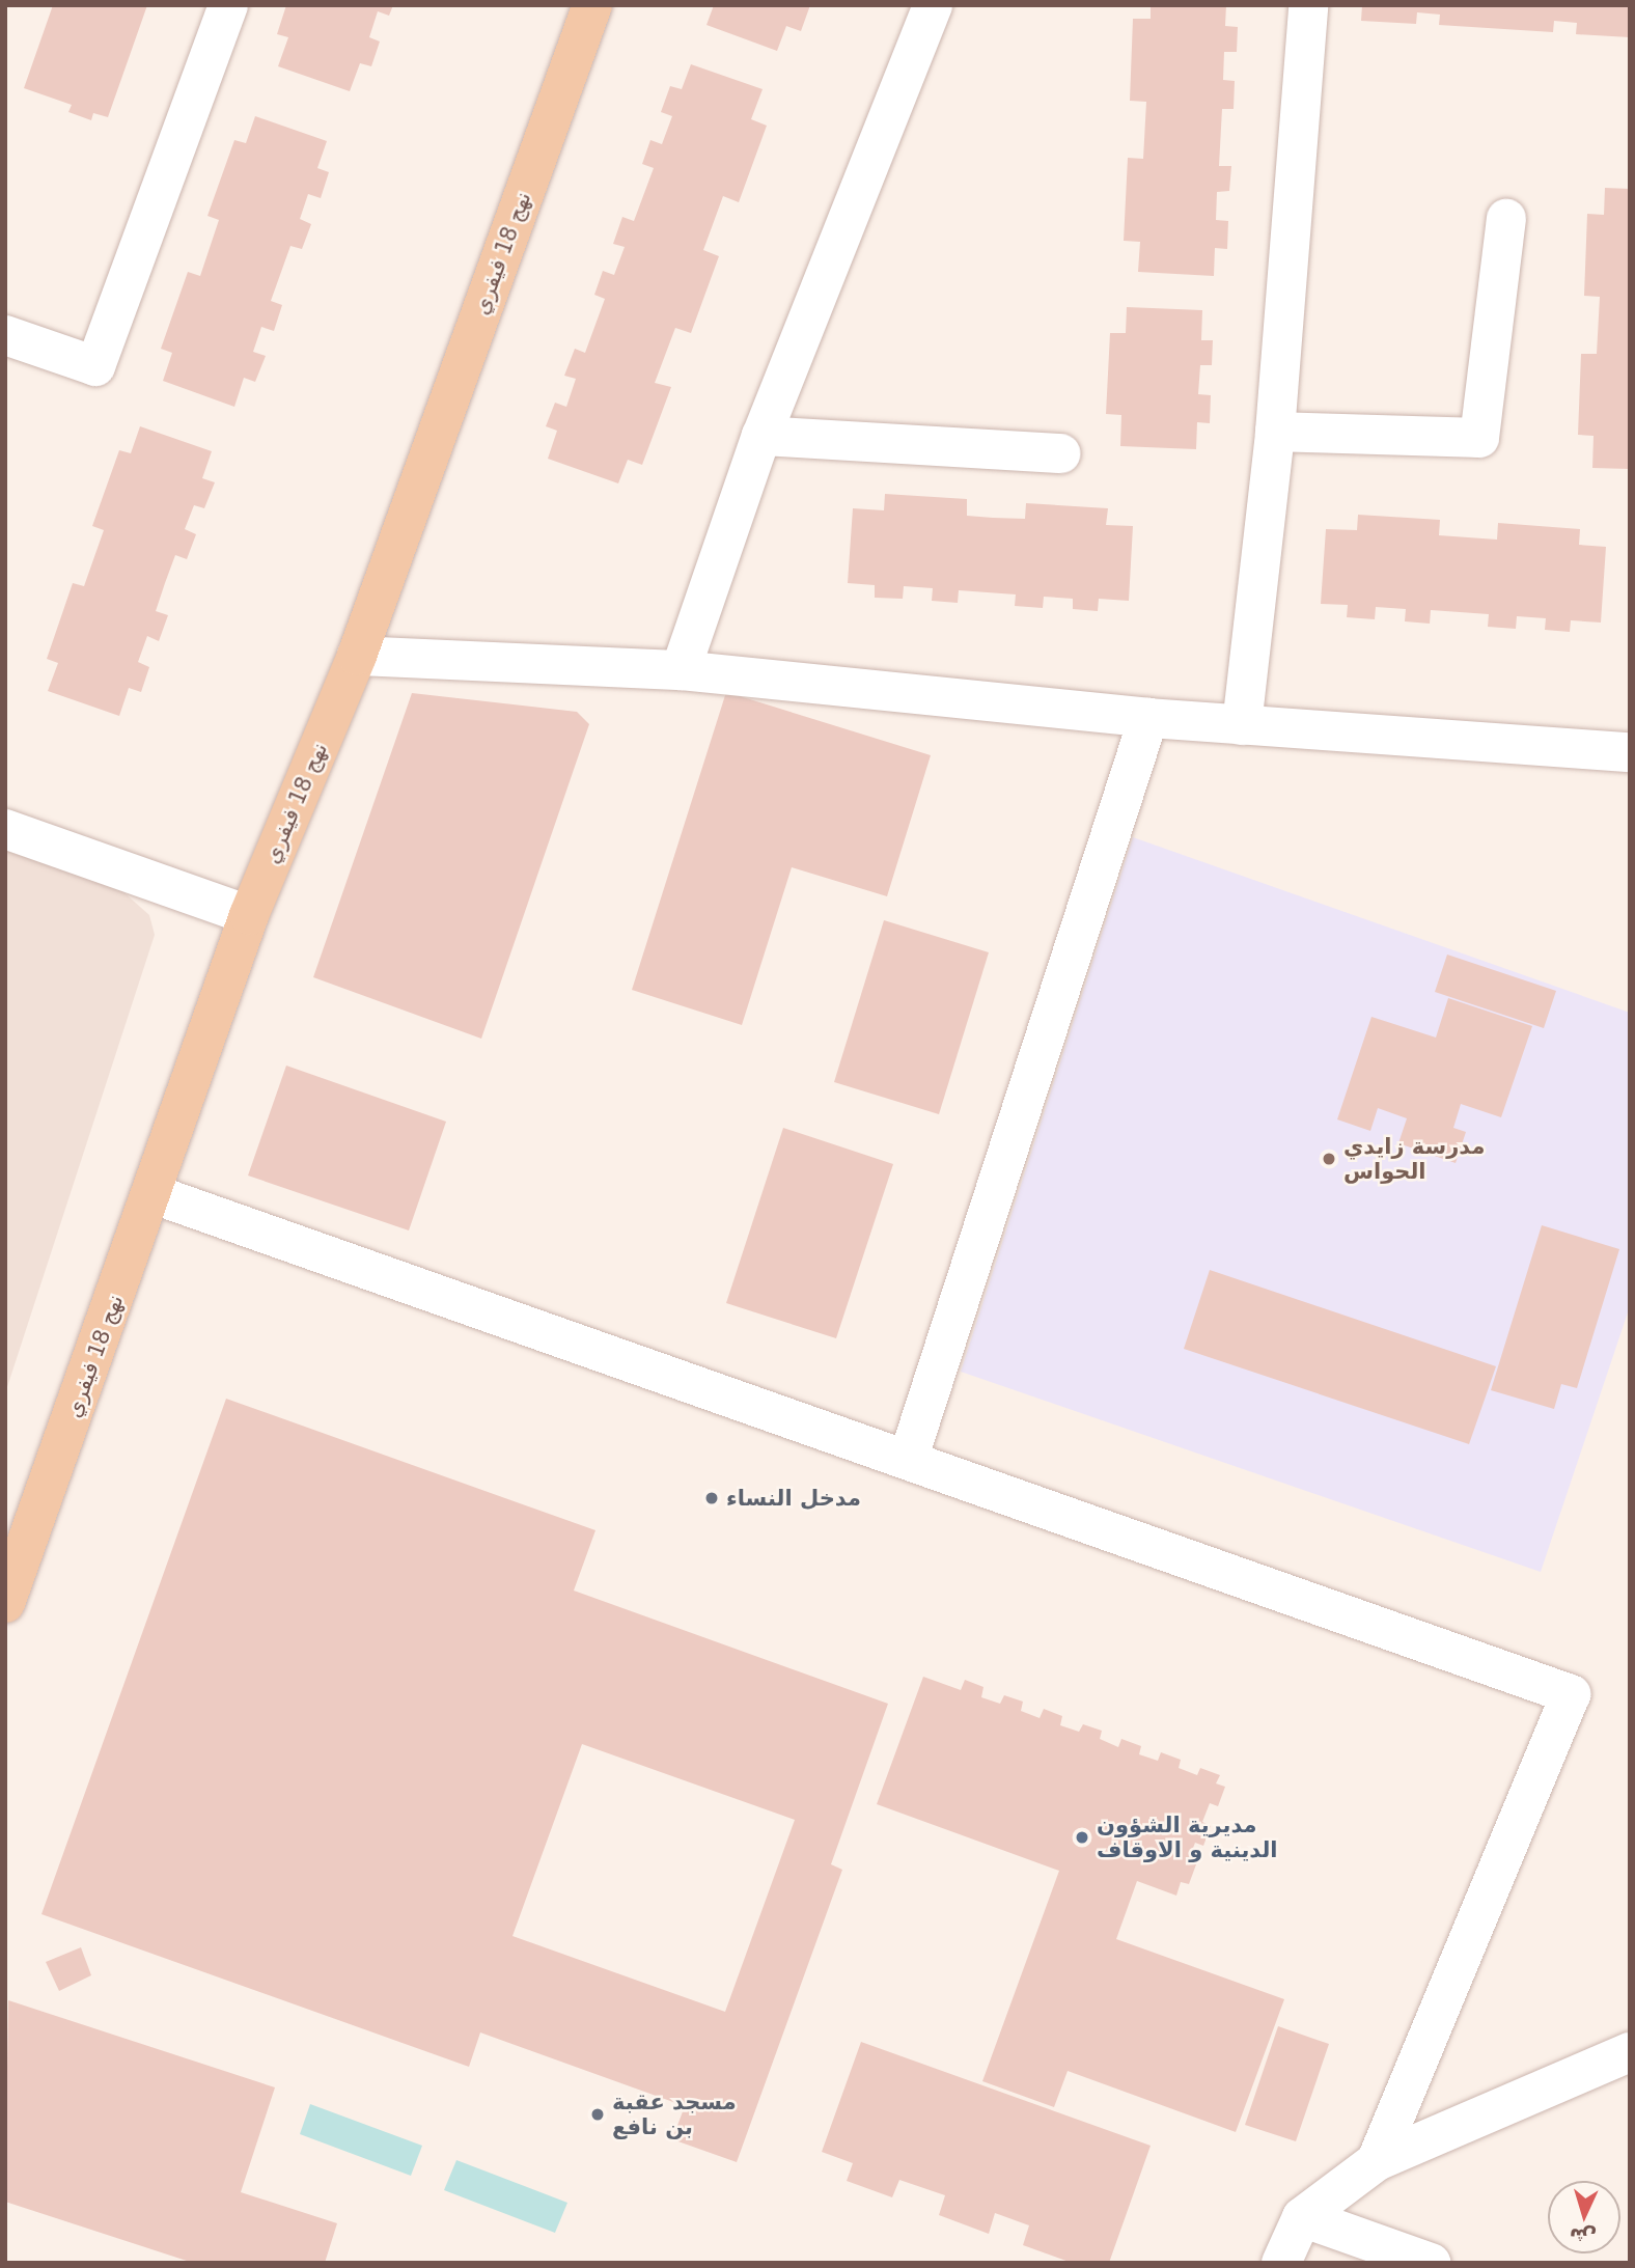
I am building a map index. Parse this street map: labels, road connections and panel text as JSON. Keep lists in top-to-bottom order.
{
  "streets": {
    "main road": ["نهج 18 فيفري"]
  },
  "places": [
    "مدرسة زايدي الحواس",
    "مدخل النساء",
    "مديرية الشؤون الدينية و الاوقاف",
    "مسجد عقبة بن نافع"
  ],
  "north": "bottom"
}
